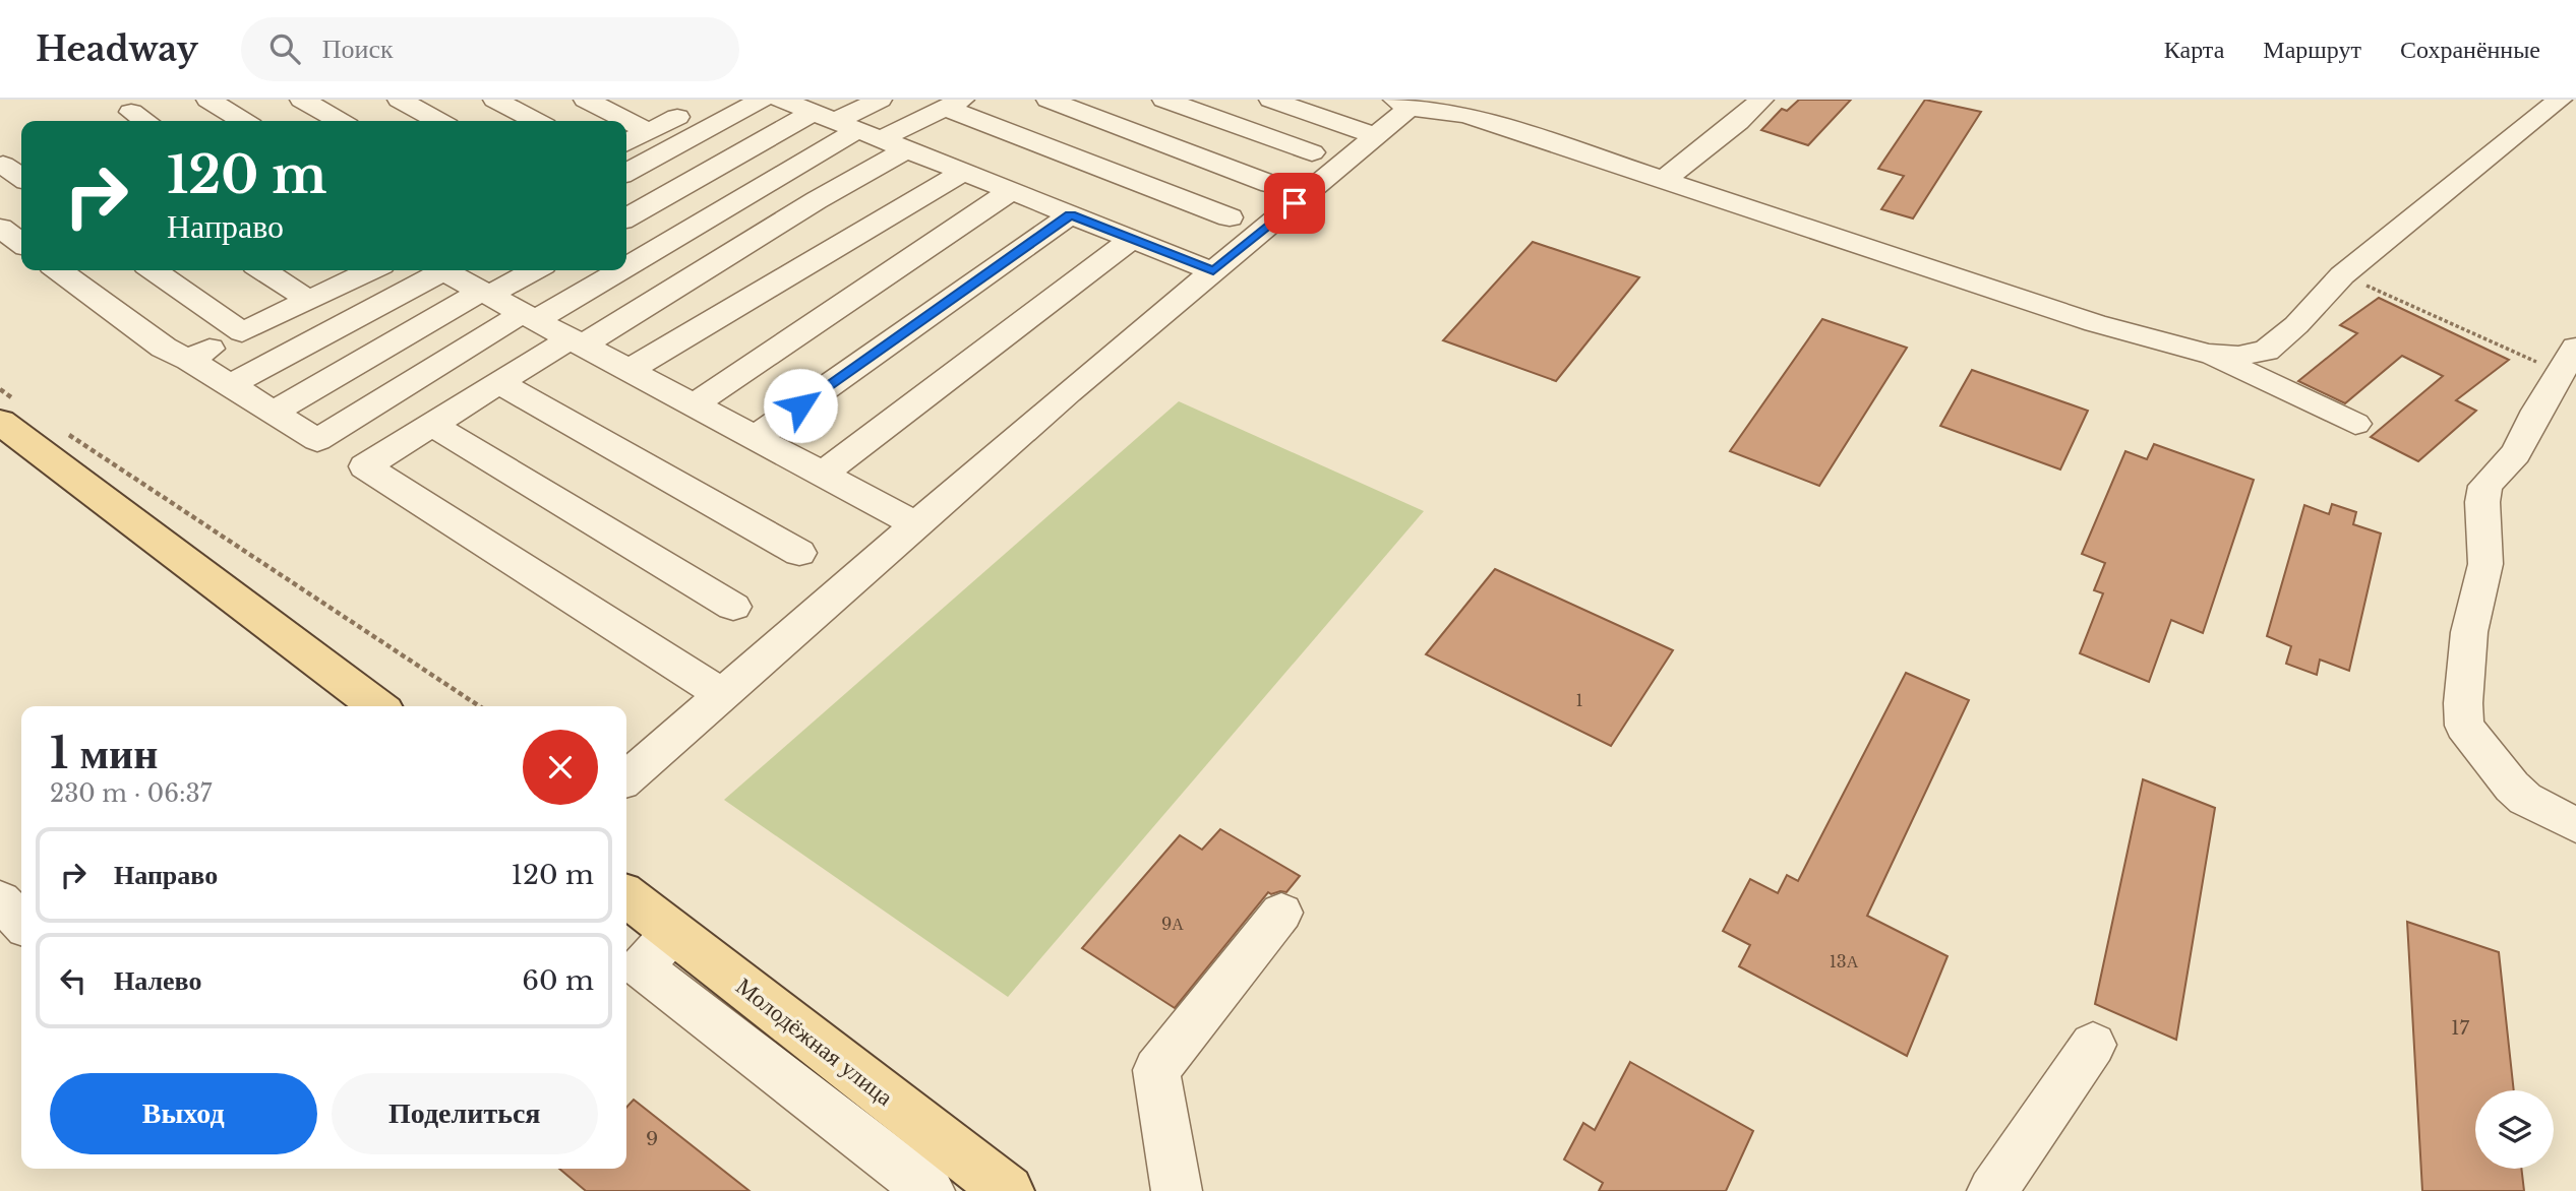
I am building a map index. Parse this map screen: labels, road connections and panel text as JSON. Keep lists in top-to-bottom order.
{
  "streets": {
    "main road": ["Молодёжная улица"]
  },
  "house_numbers": [
    "1",
    "9А",
    "13А",
    "17",
    "9"
  ],
  "page": {
    "header": "Headway",
    "search": "Поиск",
    "nav": ["Карта", "Маршрут", "Сохранённые"],
    "turn": ["120 m", "Направо"],
    "heading": ["1 мин", "230 m · 06:37"],
    "list": [
      {
        "name": "Направо",
        "value": "120 m"
      },
      {
        "name": "Налево",
        "value": "60 m"
      }
    ],
    "buttons": ["Выход", "Поделиться"]
  }
}
